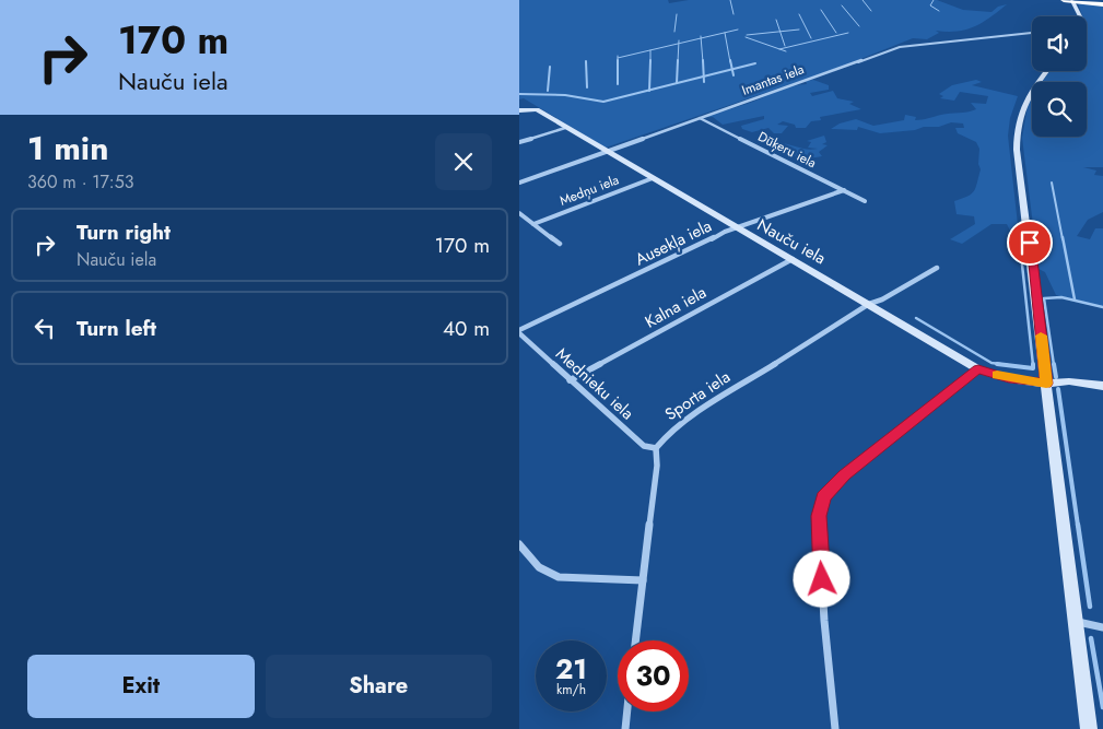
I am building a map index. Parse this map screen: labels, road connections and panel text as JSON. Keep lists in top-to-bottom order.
{
  "streets": {
    "street": [
      "Imantas iela",
      "Dūķeru iela",
      "Medņu iela",
      "Nauču iela",
      "Ausekļa iela",
      "Kalna iela",
      "Mednieku iela",
      "Sporta iela"
    ]
  },
  "crossings": [
    ["Imantas iela", "Dūķeru iela"],
    ["Imantas iela", "Nauču iela"],
    ["Dūķeru iela", "Ausekļa iela"],
    ["Medņu iela", "Nauču iela"],
    ["Nauču iela", "Ausekļa iela"],
    ["Nauču iela", "Kalna iela"],
    ["Nauču iela", "Sporta iela"],
    ["Ausekļa iela", "Mednieku iela"],
    ["Kalna iela", "Mednieku iela"],
    ["Mednieku iela", "Sporta iela"]
  ],
  "page": {
    "turn": ["170 m", "Nauču iela"],
    "heading": ["1 min", "360 m · 17:53"],
    "list": [
      {
        "name": "Turn right",
        "note": "Nauču iela",
        "value": "170 m"
      },
      {
        "name": "Turn left",
        "value": "40 m"
      }
    ],
    "speed": "21 km/h",
    "limit": "30",
    "buttons": ["Exit", "Share"]
  }
}
